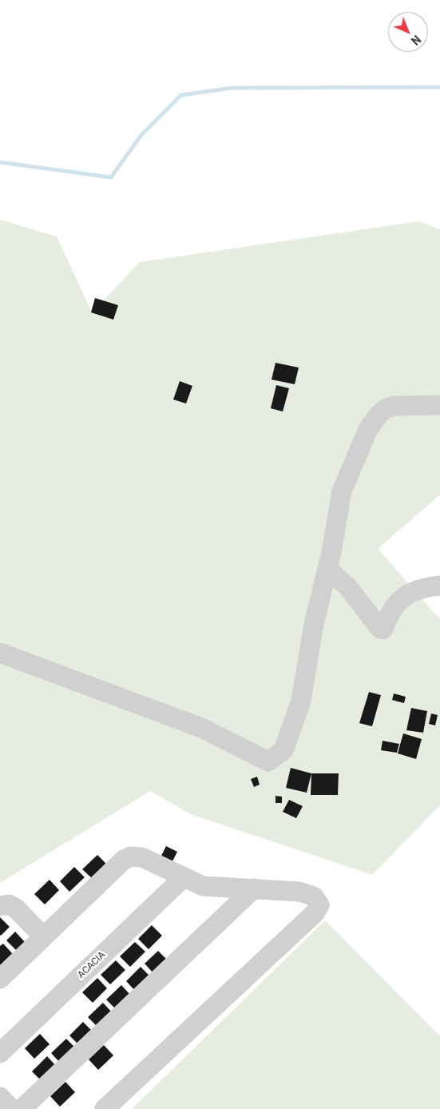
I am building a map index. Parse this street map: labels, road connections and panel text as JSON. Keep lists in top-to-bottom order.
{
  "streets": {
    "street": ["ACACIA"]
  },
  "north": "bottom right"
}
